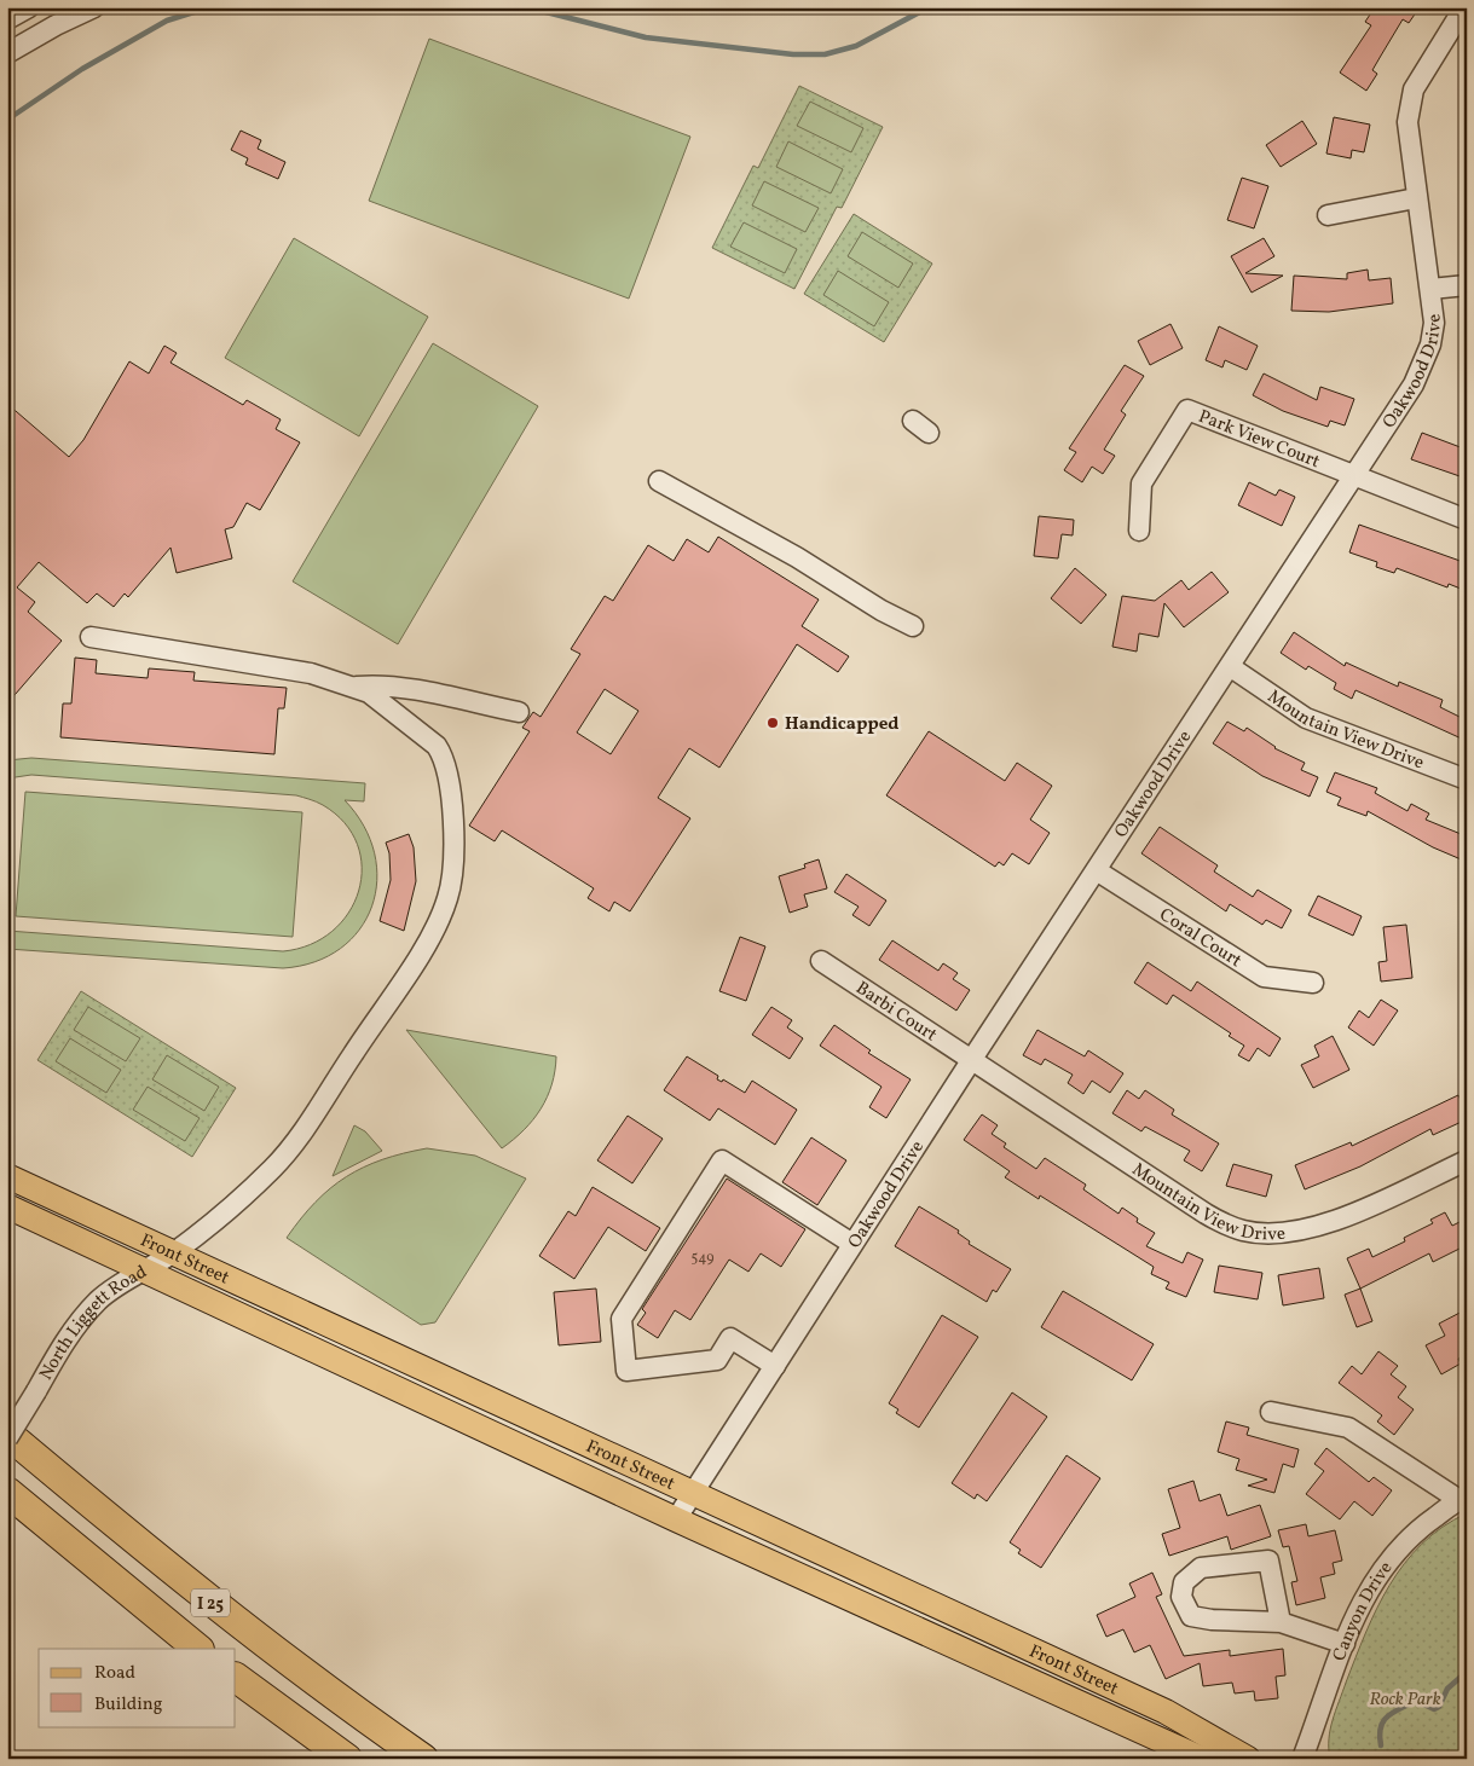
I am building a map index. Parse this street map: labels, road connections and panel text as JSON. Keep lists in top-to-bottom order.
{
  "streets": {
    "highway": ["I 25"],
    "main road": ["Front Street"],
    "street": [
      "Oakwood Drive",
      "Park View Court",
      "Mountain View Drive",
      "Coral Court",
      "Barbi Court",
      "North Liggett Road",
      "Canyon Drive"
    ]
  },
  "crossings": [
    ["Oakwood Drive", "Park View Court"],
    ["Oakwood Drive", "Mountain View Drive"],
    ["Oakwood Drive", "Coral Court"],
    ["Oakwood Drive", "Barbi Court"],
    ["Oakwood Drive", "Front Street"],
    ["Mountain View Drive", "Barbi Court"],
    ["Front Street", "North Liggett Road"],
    ["North Liggett Road", "I 25"]
  ],
  "parks": ["Rock Park"],
  "places": ["Handicapped"],
  "house_numbers": ["549"],
  "legend": ["Road", "Building"]
}
